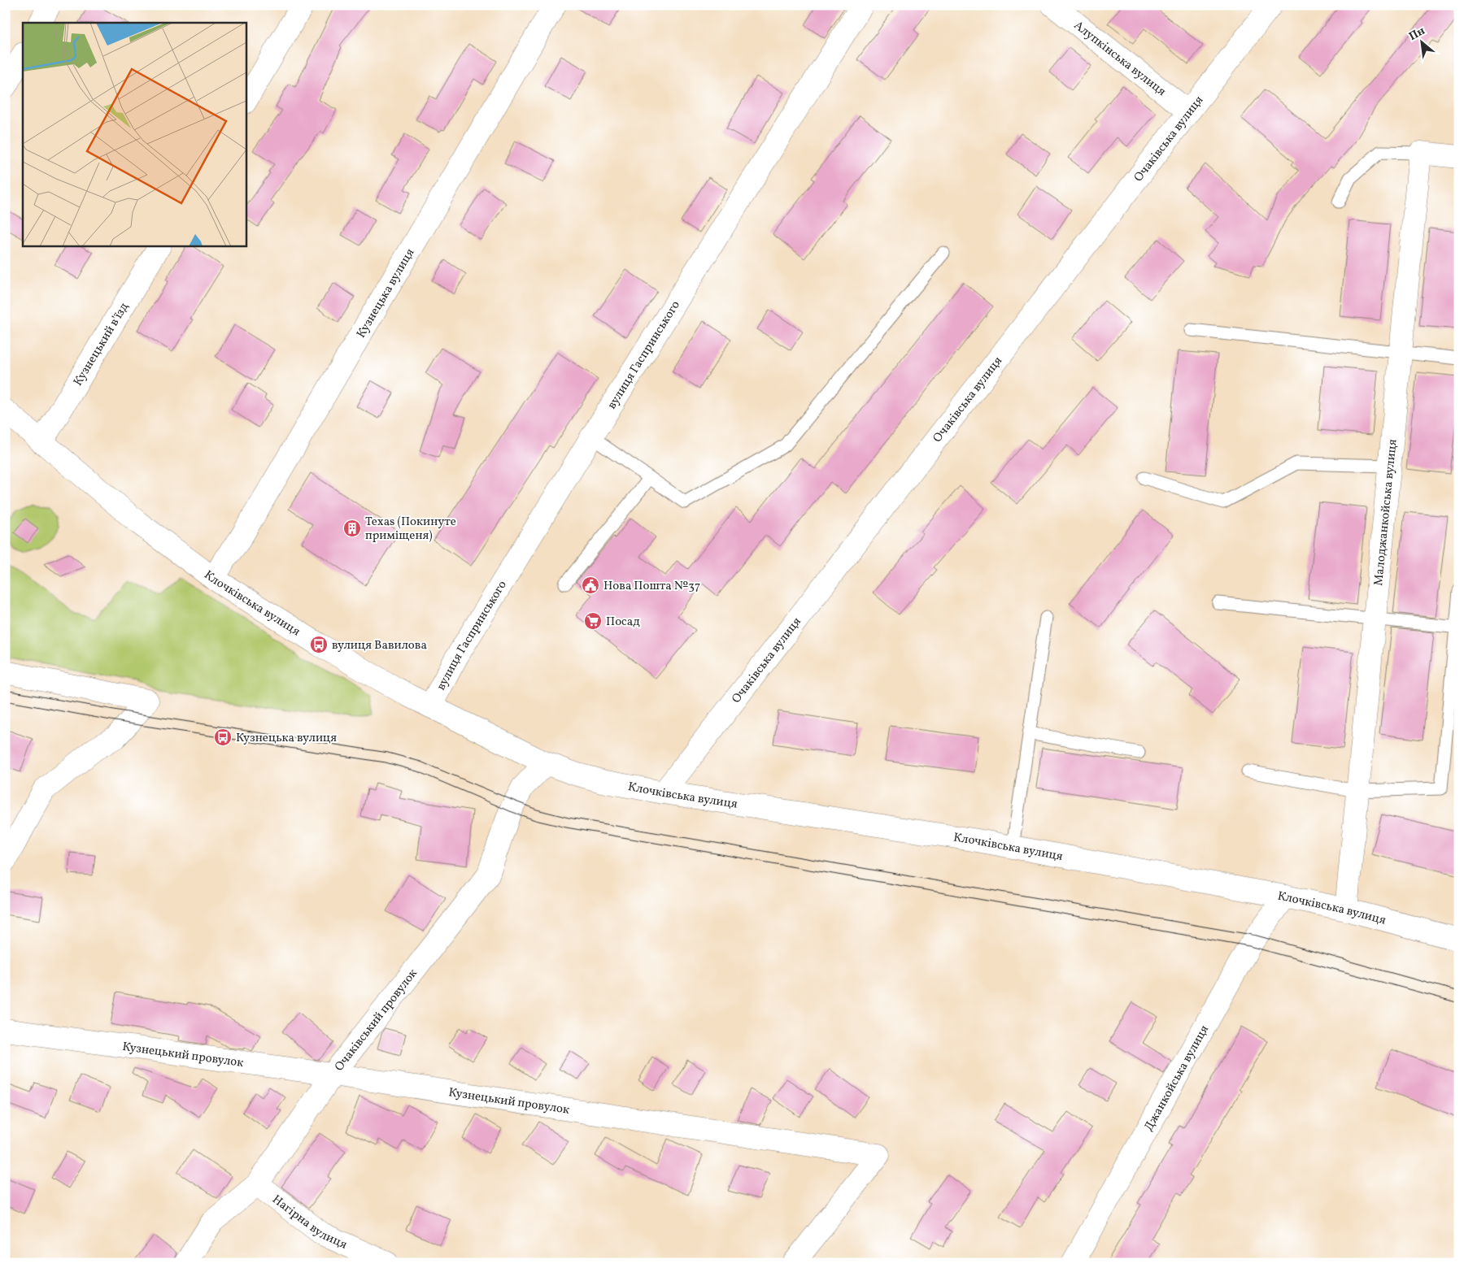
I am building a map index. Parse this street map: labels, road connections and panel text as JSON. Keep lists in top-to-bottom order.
{
  "streets": {
    "street": [
      "Алупкінська вулиця",
      "Очаківська вулиця",
      "Кузнецька вулиця",
      "Кузнецький в’їзд",
      "вулиця Гаспринського",
      "Малоджанкойська вулиця",
      "Клочківська вулиця",
      "Очаківський провулок",
      "Кузнецький провулок",
      "Джанкойська вулиця",
      "Нагірна вулиця"
    ]
  },
  "crossings": [
    ["Алупкінська вулиця", "Очаківська вулиця"],
    ["Очаківська вулиця", "Клочківська вулиця"],
    ["Кузнецька вулиця", "Клочківська вулиця"],
    ["Кузнецький в’їзд", "Клочківська вулиця"],
    ["вулиця Гаспринського", "Клочківська вулиця"],
    ["Малоджанкойська вулиця", "Клочківська вулиця"],
    ["Клочківська вулиця", "Очаківський провулок"],
    ["Клочківська вулиця", "Джанкойська вулиця"],
    ["Очаківський провулок", "Кузнецький провулок"],
    ["Очаківський провулок", "Нагірна вулиця"]
  ],
  "places": {
    "building": ["Texas (Покинуте приміщеня)"],
    "public building": ["Нова Пошта №37"],
    "supermarket": ["Посад"],
    "bus stop": ["вулиця Вавилова", "Кузнецька вулиця"]
  },
  "north": "top left"
}
